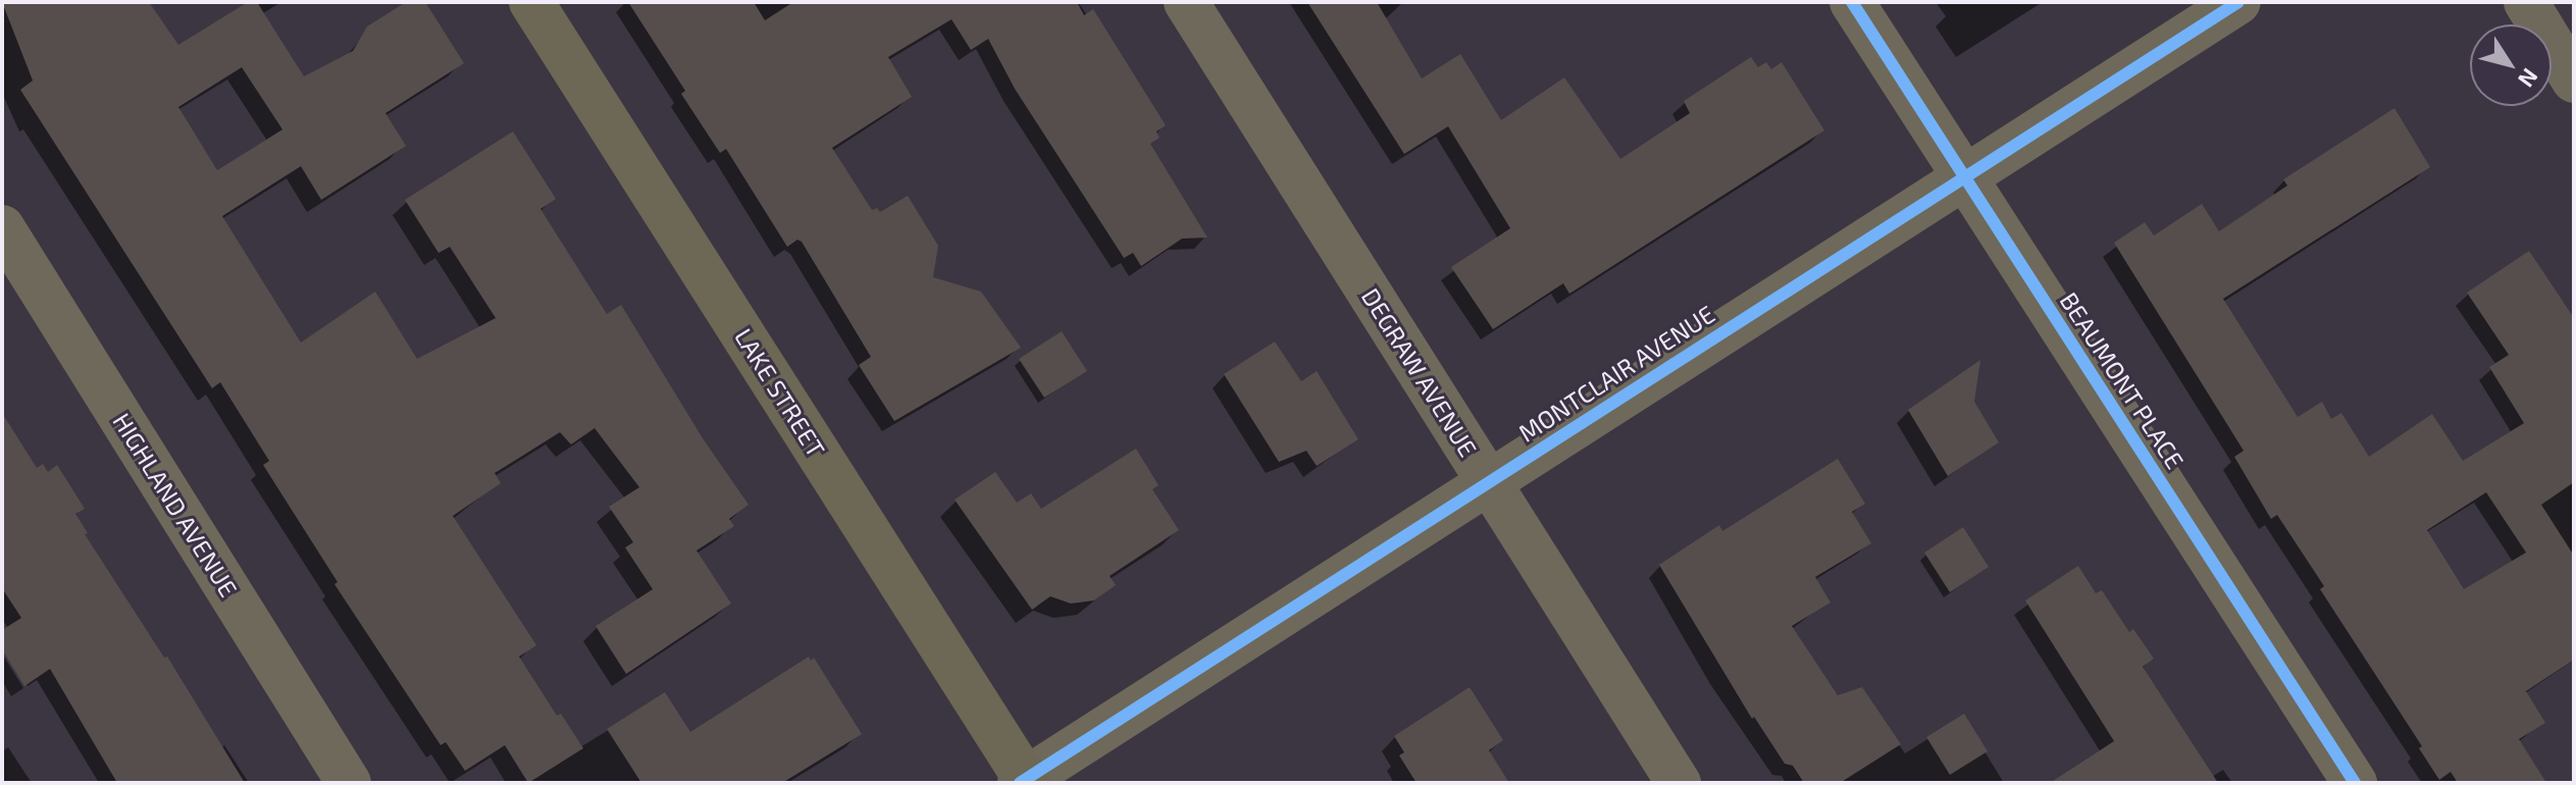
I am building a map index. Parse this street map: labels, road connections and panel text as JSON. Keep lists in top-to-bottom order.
{
  "streets": {
    "street": [
      "DEGRAW AVENUE",
      "MONTCLAIR AVENUE",
      "BEAUMONT PLACE",
      "LAKE STREET",
      "HIGHLAND AVENUE"
    ]
  },
  "crossings": [
    ["DEGRAW AVENUE", "MONTCLAIR AVENUE"],
    ["MONTCLAIR AVENUE", "BEAUMONT PLACE"],
    ["MONTCLAIR AVENUE", "LAKE STREET"]
  ],
  "north": "bottom right"
}
